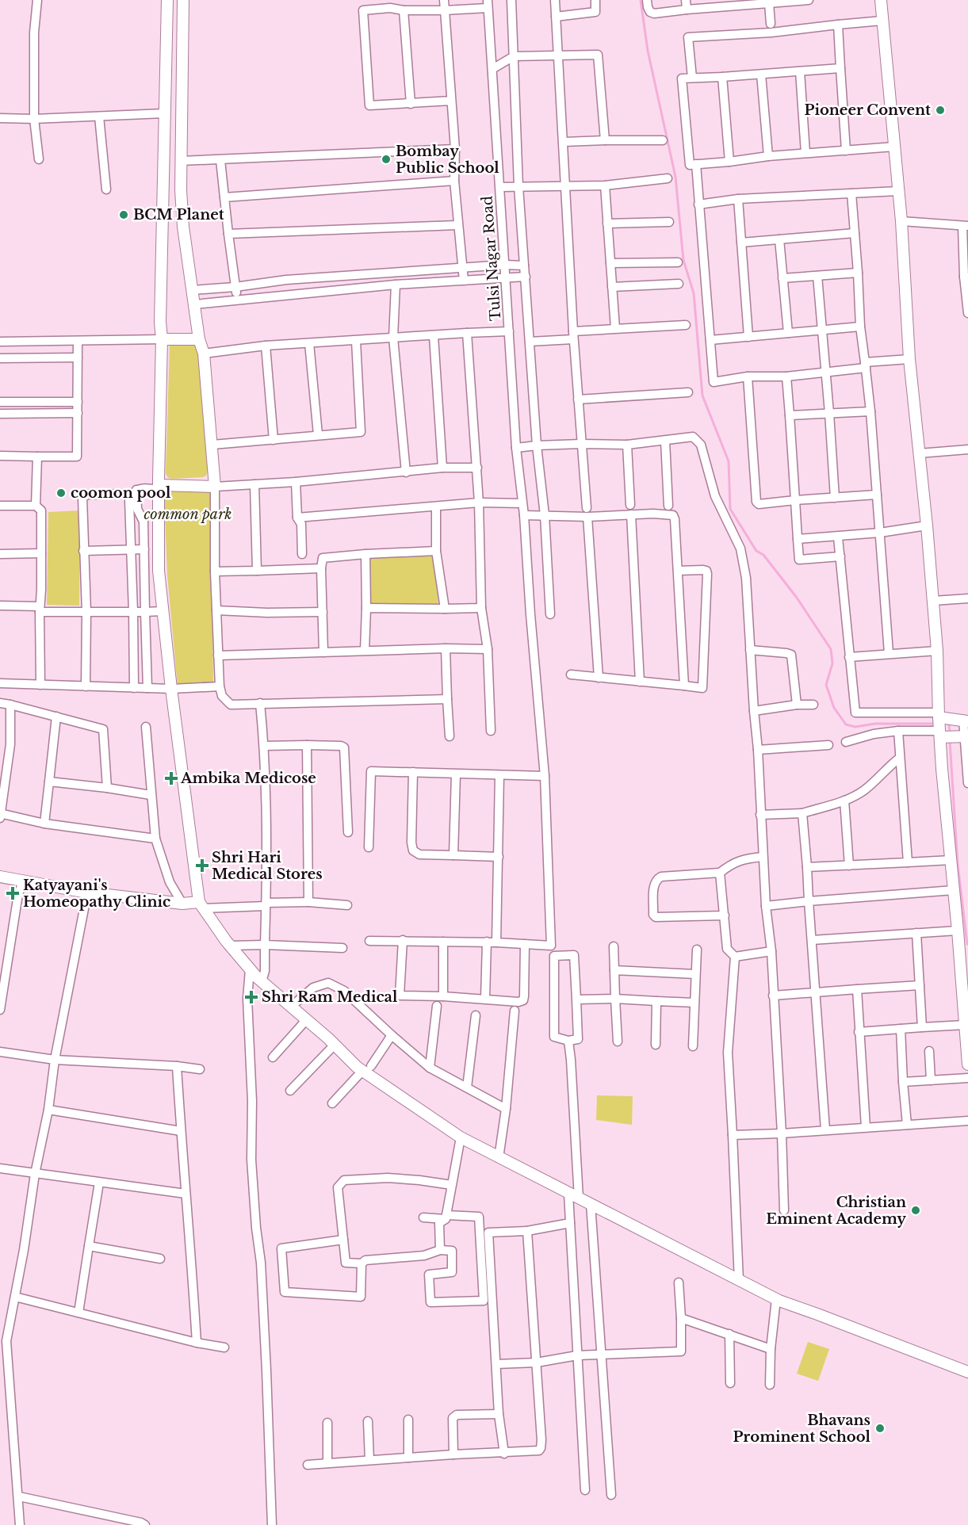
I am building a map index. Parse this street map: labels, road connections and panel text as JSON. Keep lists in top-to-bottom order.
{
  "streets": {
    "street": ["Tulsi Nagar Road"]
  },
  "parks": ["common park"],
  "places": {
    "other": [
      "Pioneer Convent",
      "Bombay Public School",
      "BCM Planet",
      "coomon pool",
      "Christian Eminent Academy",
      "Bhavans Prominent School"
    ],
    "health": [
      "Ambika Medicose",
      "Shri Hari Medical Stores",
      "Katyayani's Homeopathy Clinic",
      "Shri Ram Medical"
    ]
  }
}
